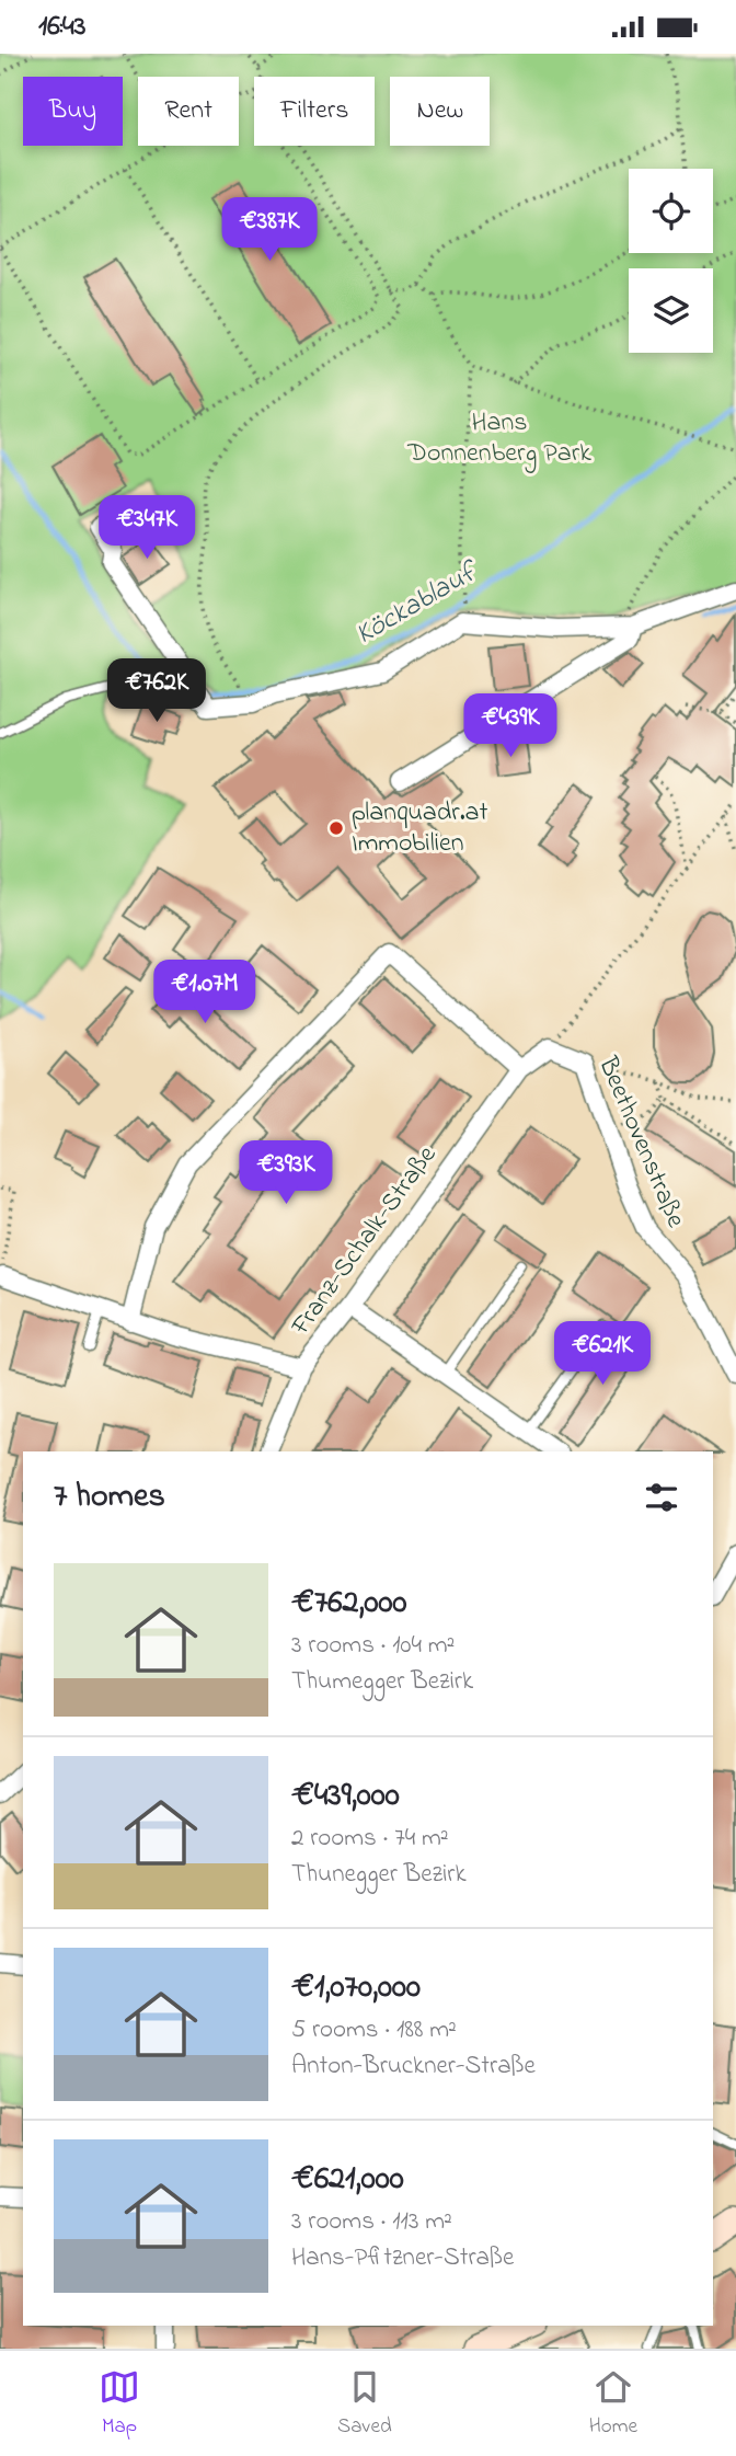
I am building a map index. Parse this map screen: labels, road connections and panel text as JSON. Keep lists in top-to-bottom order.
{
  "streets": {
    "street": ["Beethovenstraße", "Franz-Schalk-Straße"]
  },
  "crossings": [
    ["Beethovenstraße", "Franz-Schalk-Straße"]
  ],
  "water": ["Köckablauf"],
  "parks": ["Hans Donnenberg Park"],
  "places": ["planquadr.at Immobilien"],
  "page": {
    "status": "16:43",
    "chip": [
      "Buy",
      "Rent",
      "Filters",
      "New"
    ],
    "price": [
      "€387K",
      "€347K",
      "€762K",
      "€439K",
      "€1.07M",
      "€393K",
      "€621K"
    ],
    "heading": "7 homes",
    "list": [
      {
        "name": "€762,000",
        "note": "3 rooms · 104 m² · Thumegger Bezirk"
      },
      {
        "name": "€439,000",
        "note": "2 rooms · 74 m² · Thunegger Bezirk"
      },
      {
        "name": "€1,070,000",
        "note": "5 rooms · 188 m² · Anton-Bruckner-Straße"
      },
      {
        "name": "€621,000",
        "note": "3 rooms · 113 m² · Hans-Pfitzner-Straße"
      }
    ],
    "tabs": ["Map", "Saved", "Home"]
  }
}
